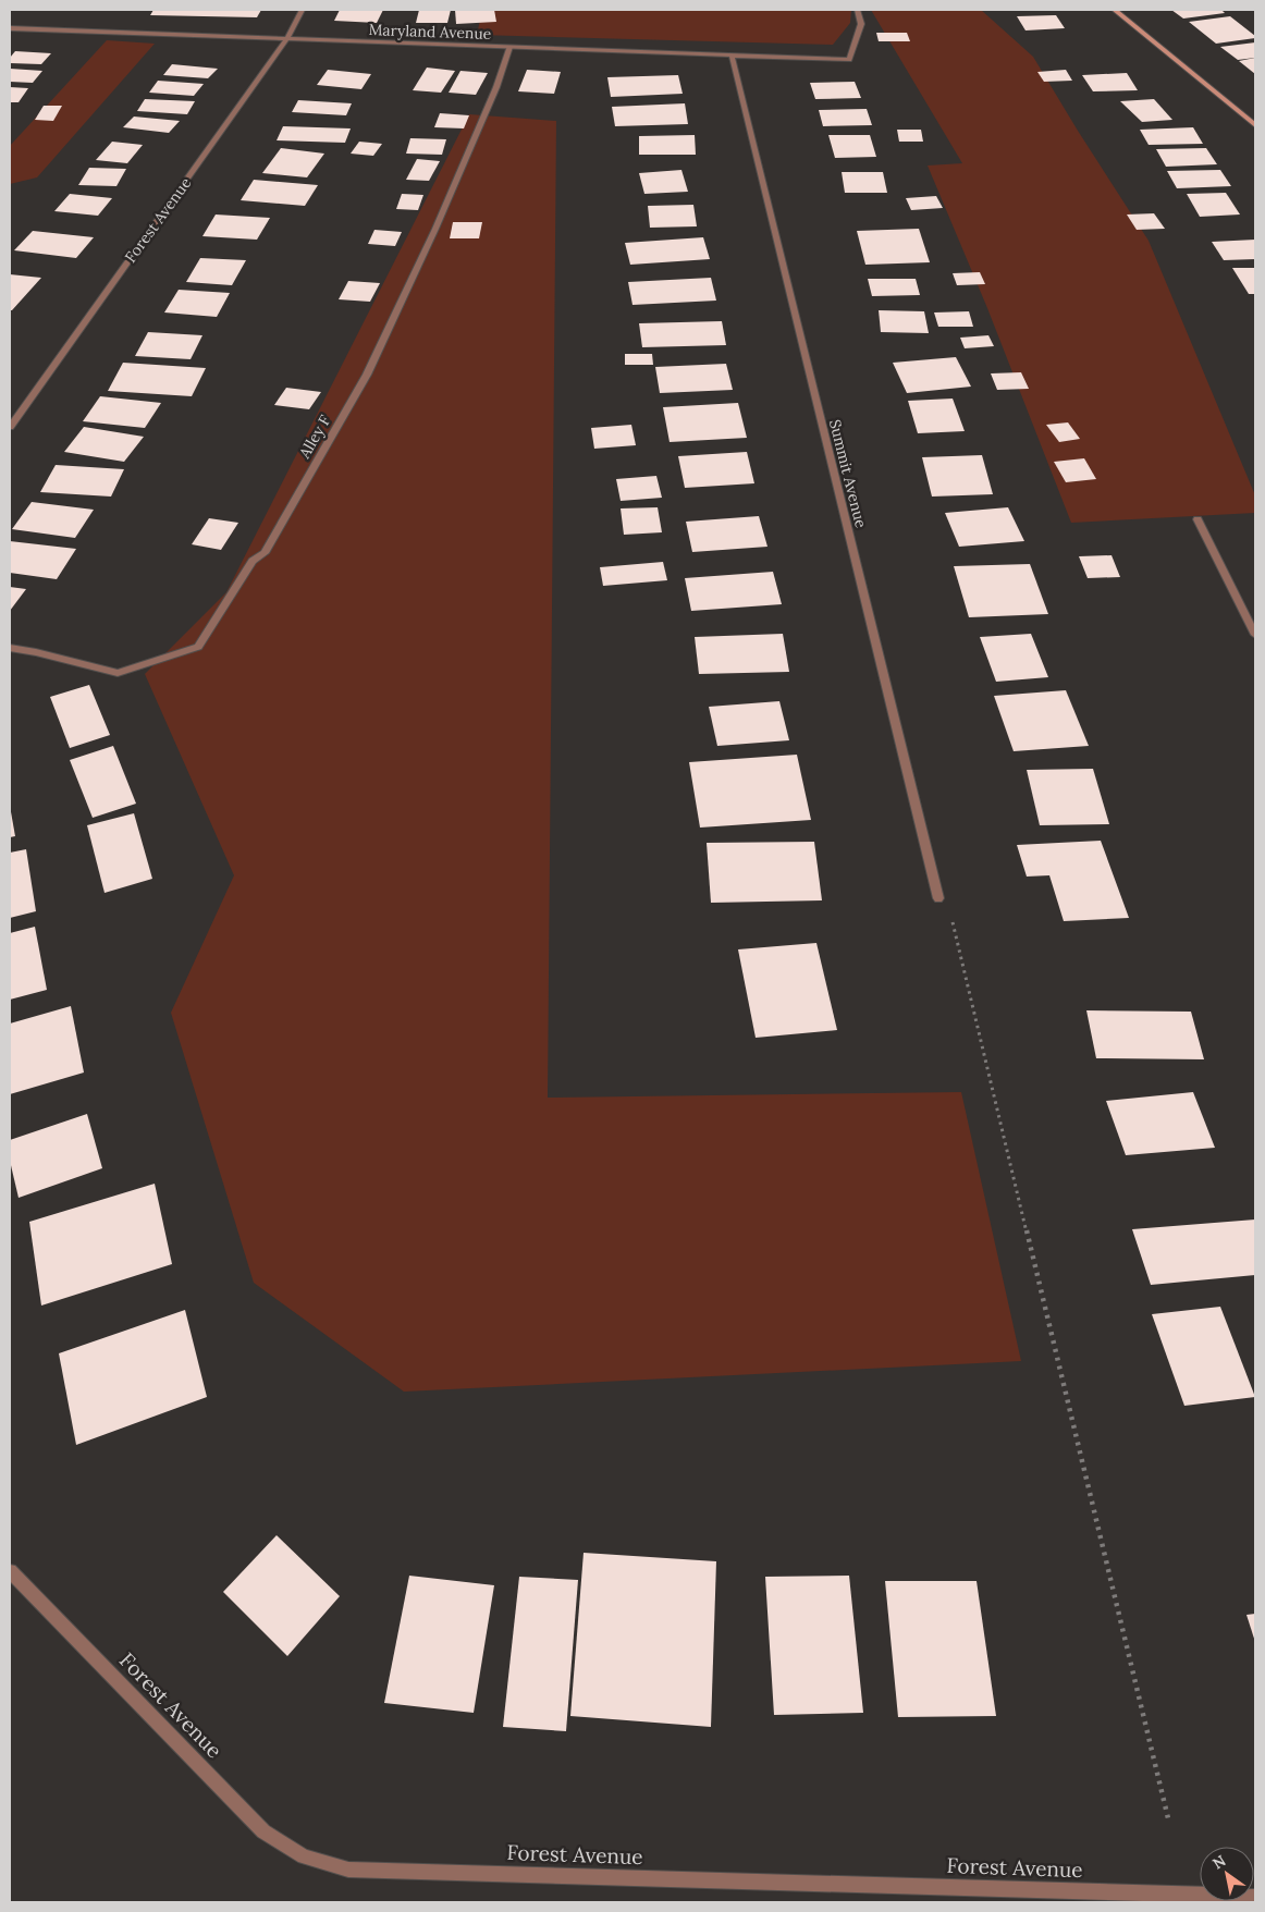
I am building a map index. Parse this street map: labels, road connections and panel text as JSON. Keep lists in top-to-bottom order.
{
  "streets": {
    "street": [
      "Maryland Avenue",
      "Forest Avenue",
      "Alley F",
      "Summit Avenue"
    ]
  },
  "crossings": [
    ["Maryland Avenue", "Forest Avenue"],
    ["Maryland Avenue", "Alley F"],
    ["Maryland Avenue", "Summit Avenue"]
  ],
  "north": "top left"
}
